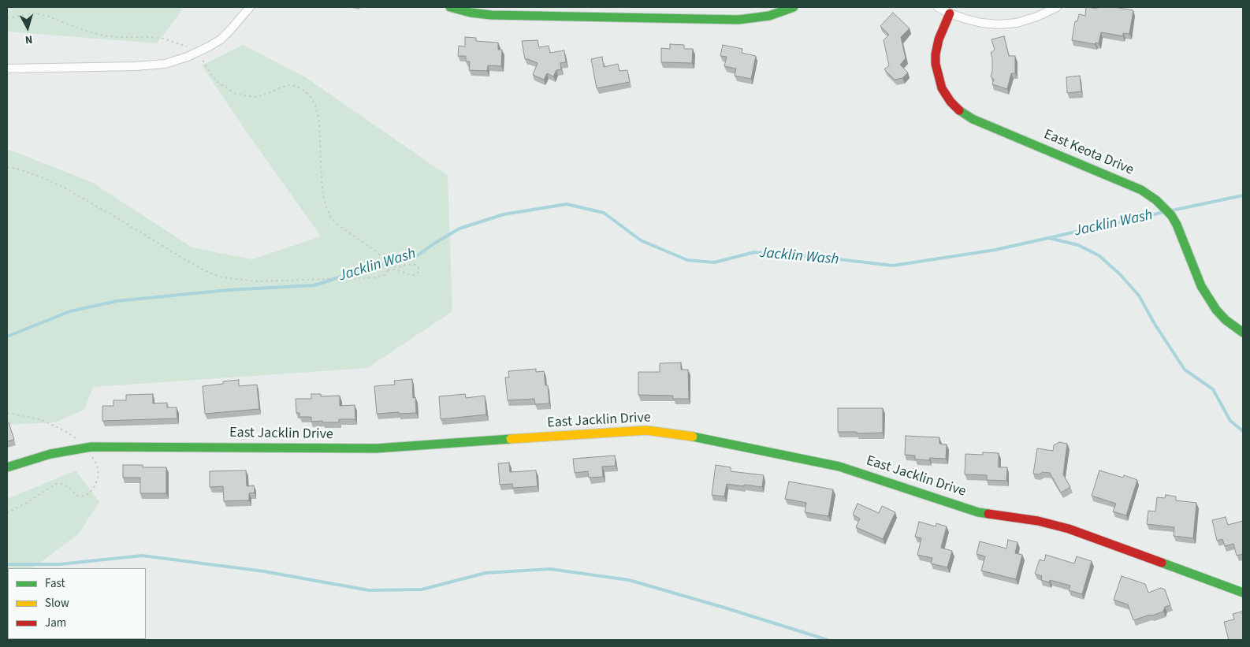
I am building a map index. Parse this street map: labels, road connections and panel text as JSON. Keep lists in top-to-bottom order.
{
  "streets": {
    "street": ["East Keota Drive", "East Jacklin Drive"]
  },
  "water": ["Jacklin Wash"],
  "legend": ["Fast", "Slow", "Jam"],
  "north": "bottom"
}
